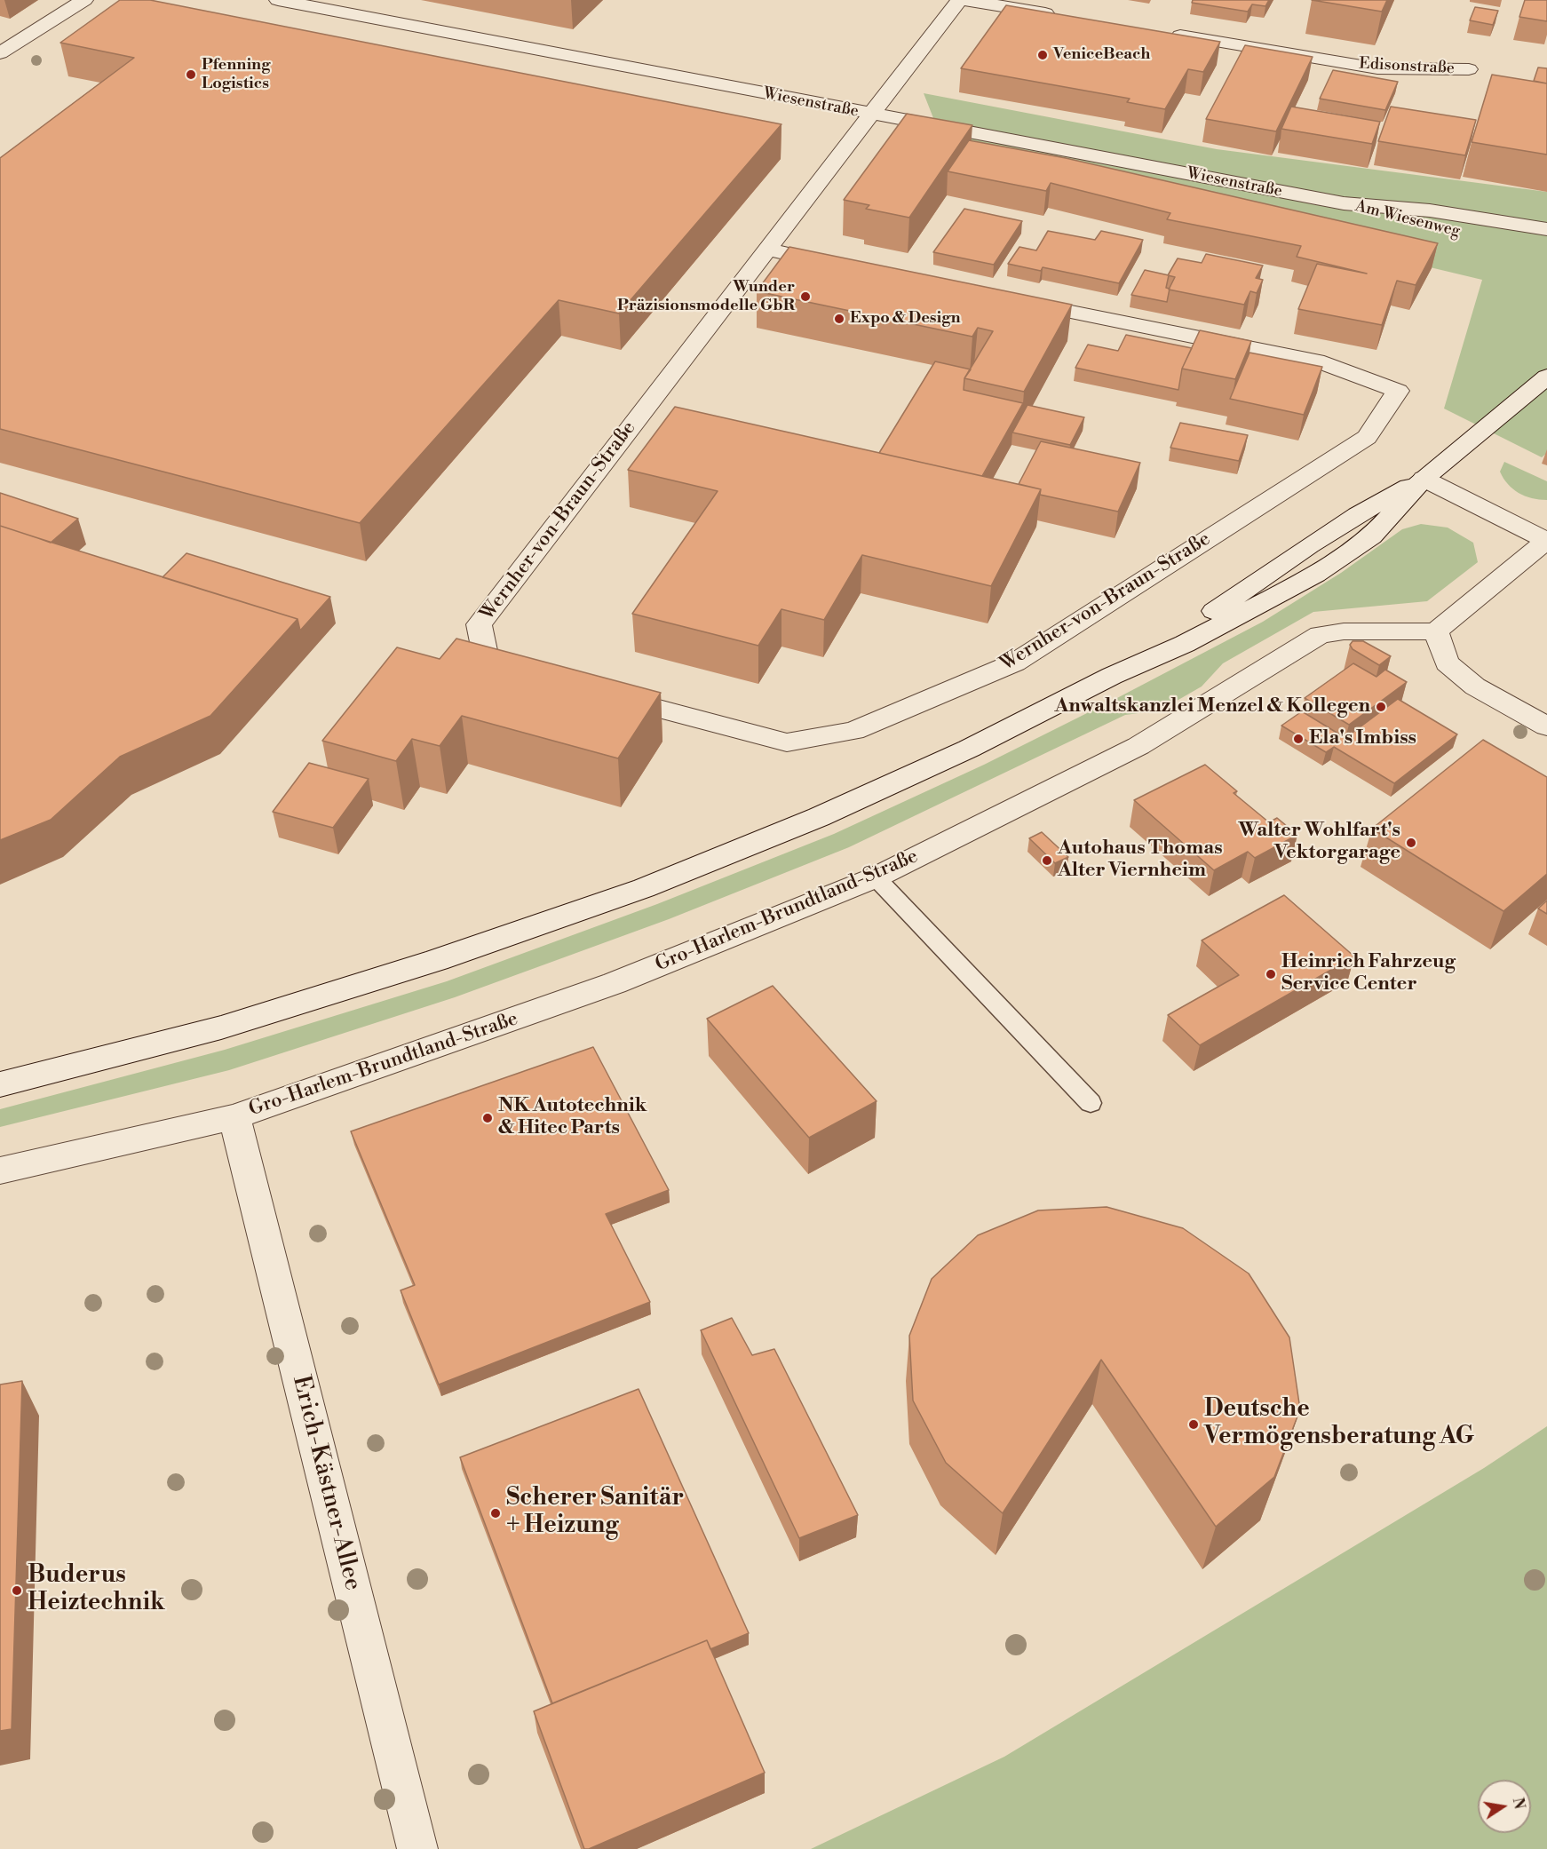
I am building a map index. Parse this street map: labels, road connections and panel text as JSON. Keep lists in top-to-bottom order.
{
  "streets": {
    "street": [
      "Edisonstraße",
      "Wiesenstraße",
      "Am Wiesenweg",
      "Wernher-von-Braun-Straße",
      "Gro-Harlem-Brundtland-Straße",
      "Erich-Kästner-Allee"
    ]
  },
  "crossings": [
    ["Wiesenstraße", "Am Wiesenweg"],
    ["Wiesenstraße", "Wernher-von-Braun-Straße"],
    ["Gro-Harlem-Brundtland-Straße", "Erich-Kästner-Allee"]
  ],
  "places": [
    "VeniceBeach",
    "Pfenning Logistics",
    "Wunder Präzisionsmodelle GbR",
    "Expo & Design",
    "Anwaltskanzlei Menzel & Kollegen",
    "Ela's Imbiss",
    "Walter Wohlfart's Vektorgarage",
    "Autohaus Thomas Alter Viernheim",
    "Heinrich Fahrzeug Service Center",
    "NK Autotechnik & Hitec Parts",
    "Deutsche Vermögensberatung AG",
    "Scherer Sanitär + Heizung",
    "Buderus Heiztechnik"
  ],
  "north": "right"
}
